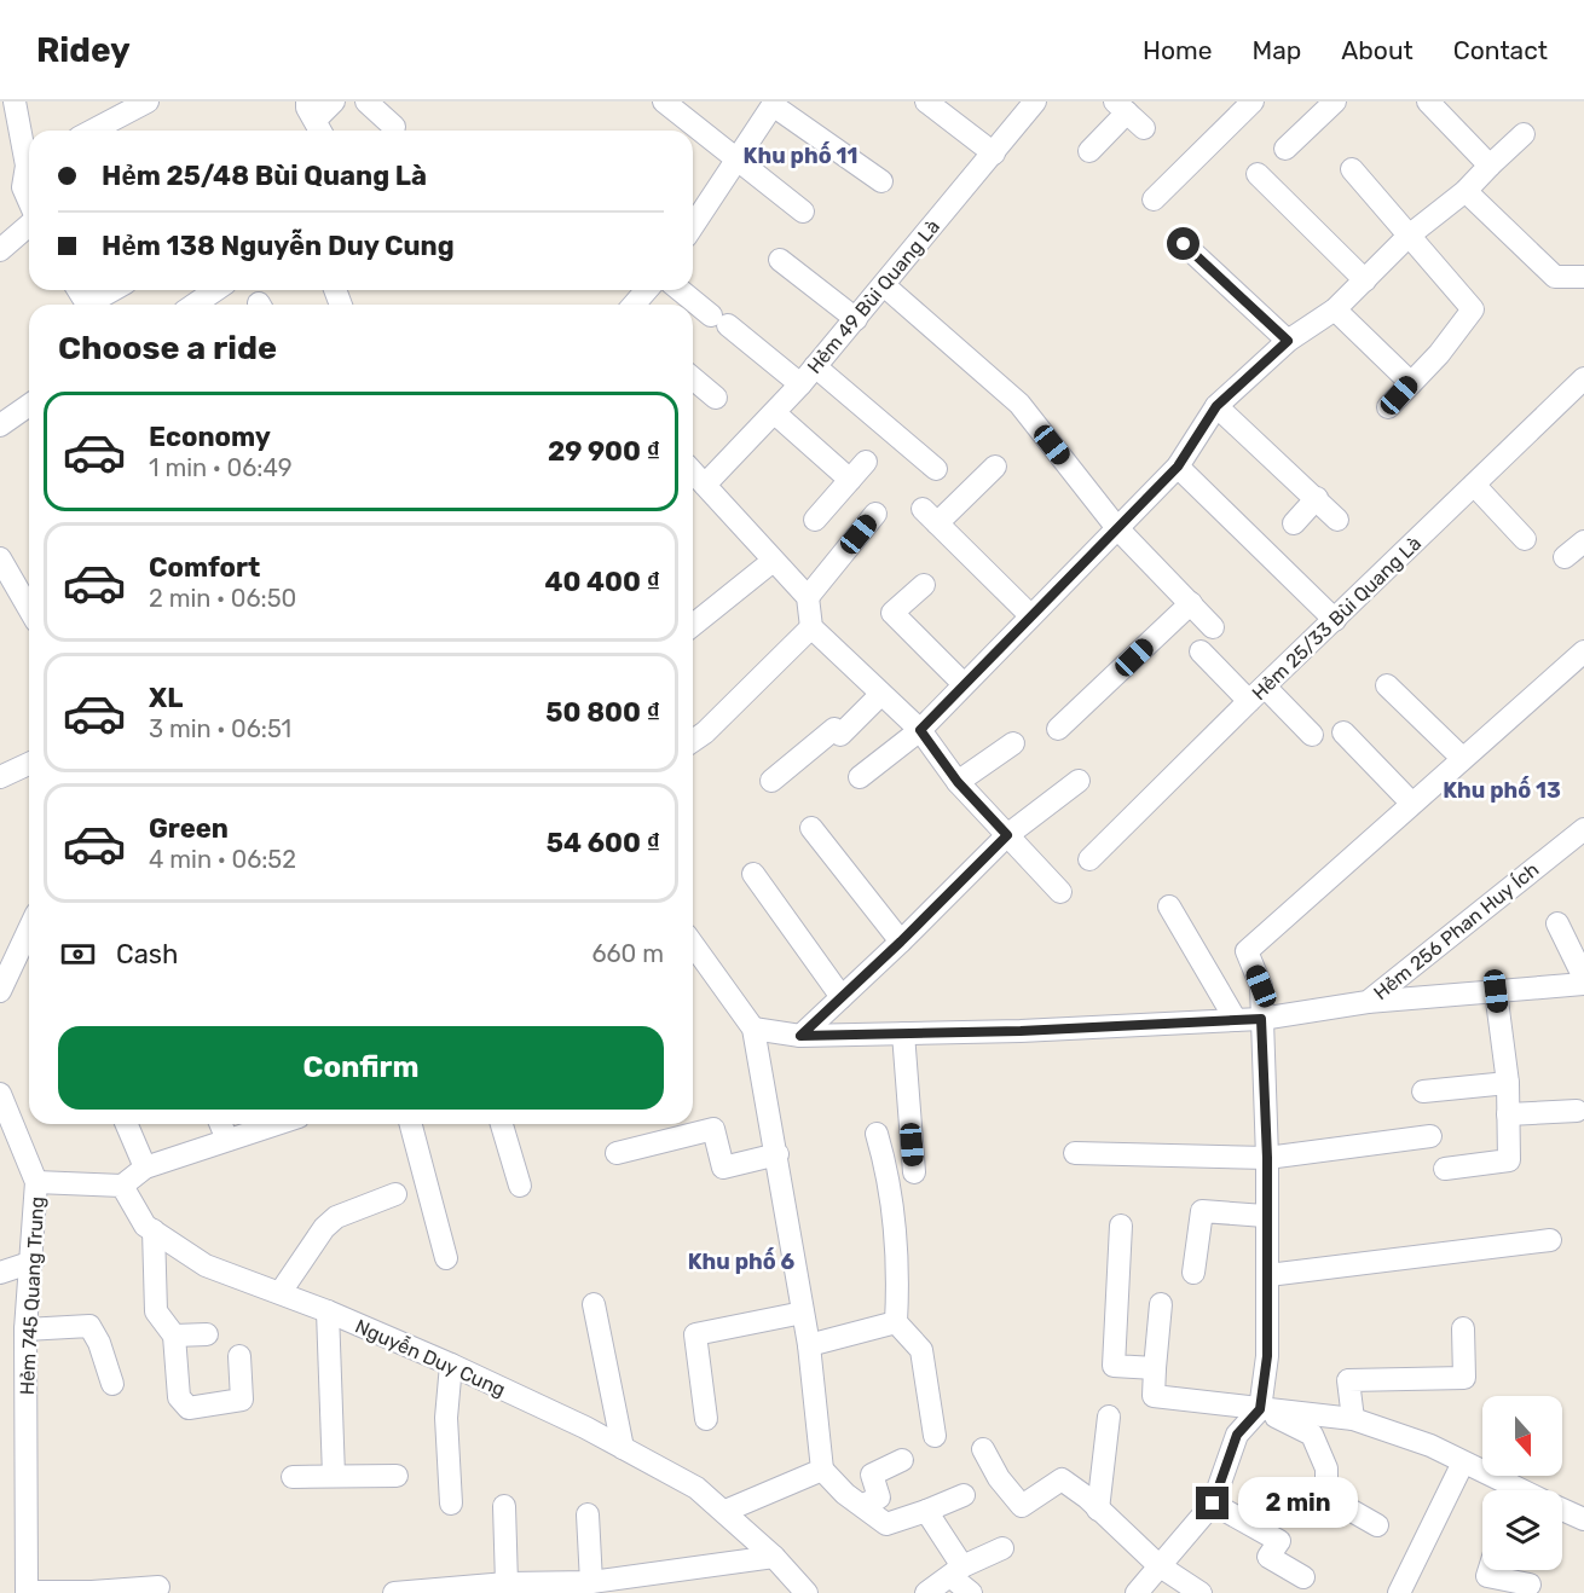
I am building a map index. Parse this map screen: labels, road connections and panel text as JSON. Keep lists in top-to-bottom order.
{
  "streets": {
    "street": [
      "Hẻm 49 Bùi Quang Là",
      "Hẻm 25/33 Bùi Quang Là",
      "Hẻm 256 Phan Huy Ích",
      "Hẻm 745 Quang Trung",
      "Nguyễn Duy Cung"
    ]
  },
  "districts": ["Khu phố 11", "Khu phố 13", "Khu phố 6"],
  "north": "bottom",
  "page": {
    "header": "Ridey",
    "nav": [
      "Home",
      "Map",
      "About",
      "Contact"
    ],
    "banner": ["Hẻm 25/48 Bùi Quang Là", "Hẻm 138 Nguyễn Duy Cung"],
    "heading": "Choose a ride",
    "list": [
      {
        "name": "Economy",
        "note": "1 min · 06:49",
        "value": "29 900 ₫"
      },
      {
        "name": "Comfort",
        "note": "2 min · 06:50",
        "value": "40 400 ₫"
      },
      {
        "name": "XL",
        "note": "3 min · 06:51",
        "value": "50 800 ₫"
      },
      {
        "name": "Green",
        "note": "4 min · 06:52",
        "value": "54 600 ₫"
      }
    ],
    "pay": ["Cash", "660 m"],
    "buttons": "Confirm",
    "bubble": "2 min"
  }
}
